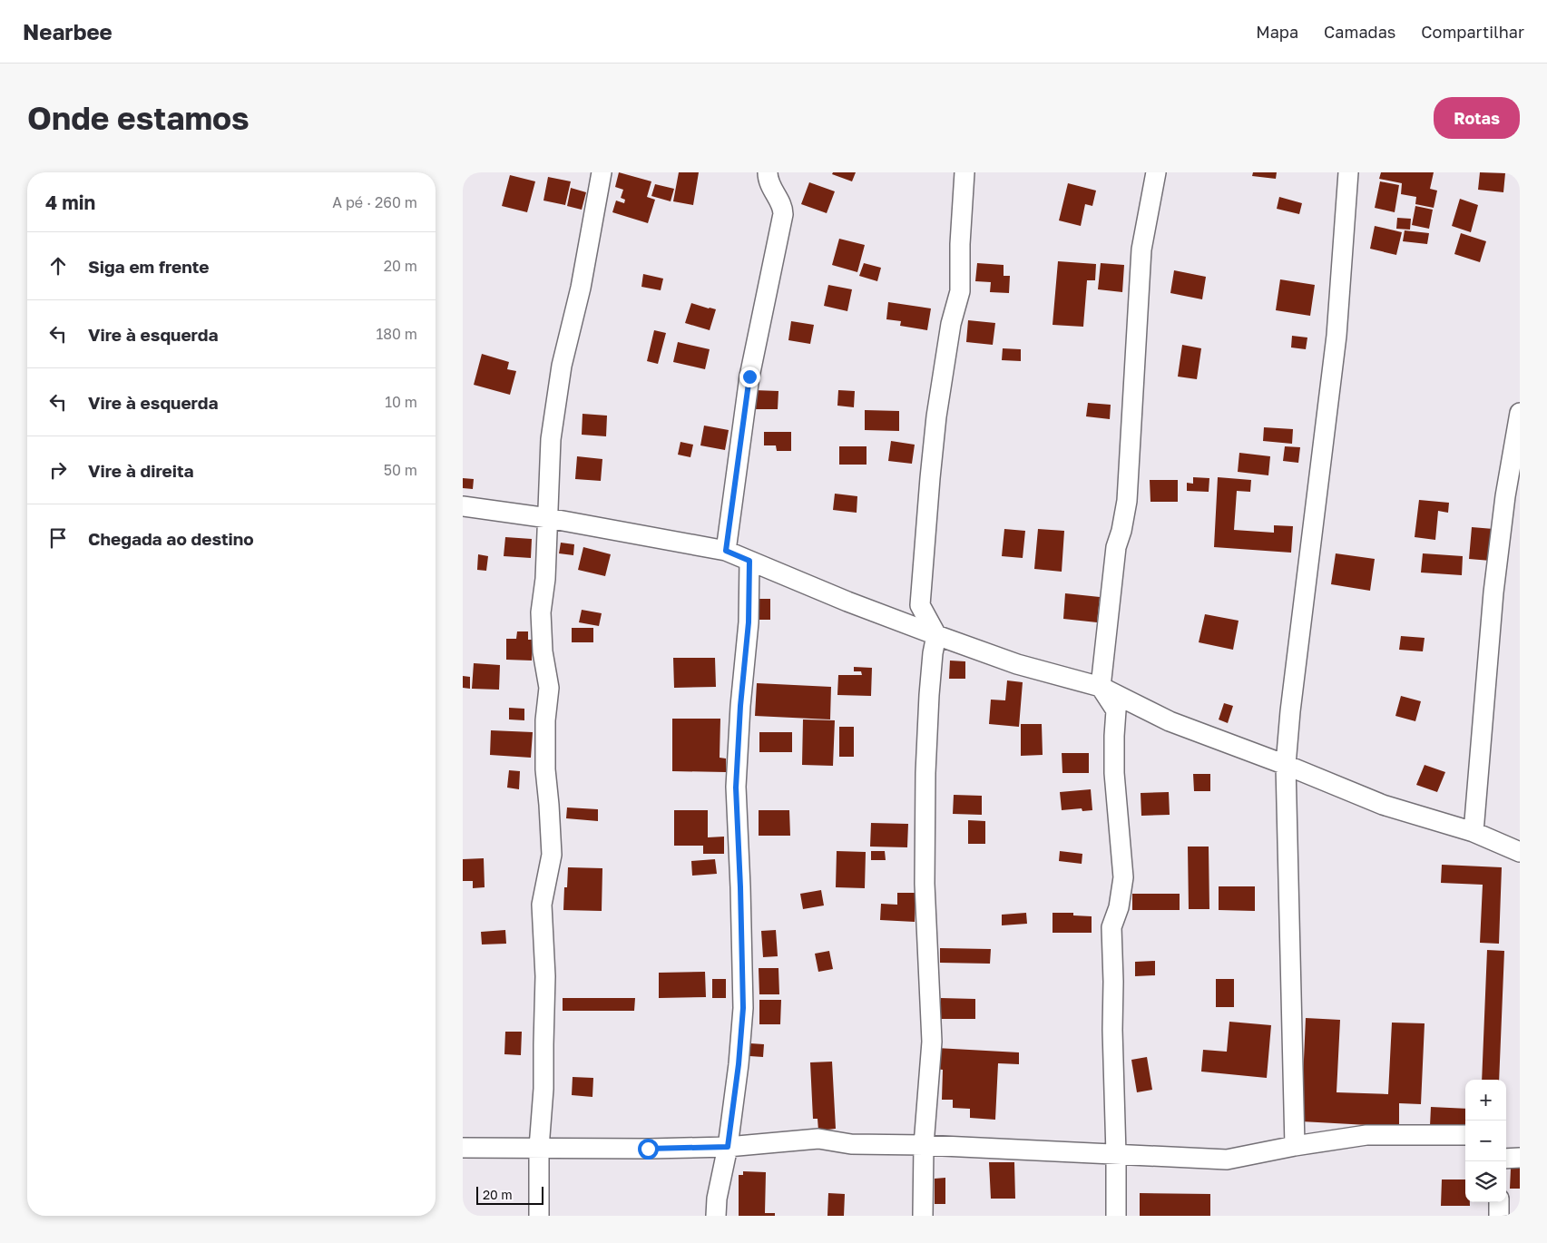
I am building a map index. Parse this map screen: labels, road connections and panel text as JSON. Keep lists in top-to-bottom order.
{
  "scale_bar": "20 m",
  "page": {
    "header": "Nearbee",
    "nav": ["Mapa", "Camadas", "Compartilhar"],
    "buttons": "Rotas",
    "title": "Onde estamos",
    "heading": ["4 min", "A pé · 260 m"],
    "list": [
      ["Siga em frente", "20 m"],
      ["Vire à esquerda", "180 m"],
      ["Vire à esquerda", "10 m"],
      ["Vire à direita", "50 m"],
      "Chegada ao destino"
    ],
    "map_buttons": ["+", "−"],
    "scale": "20 m"
  }
}
